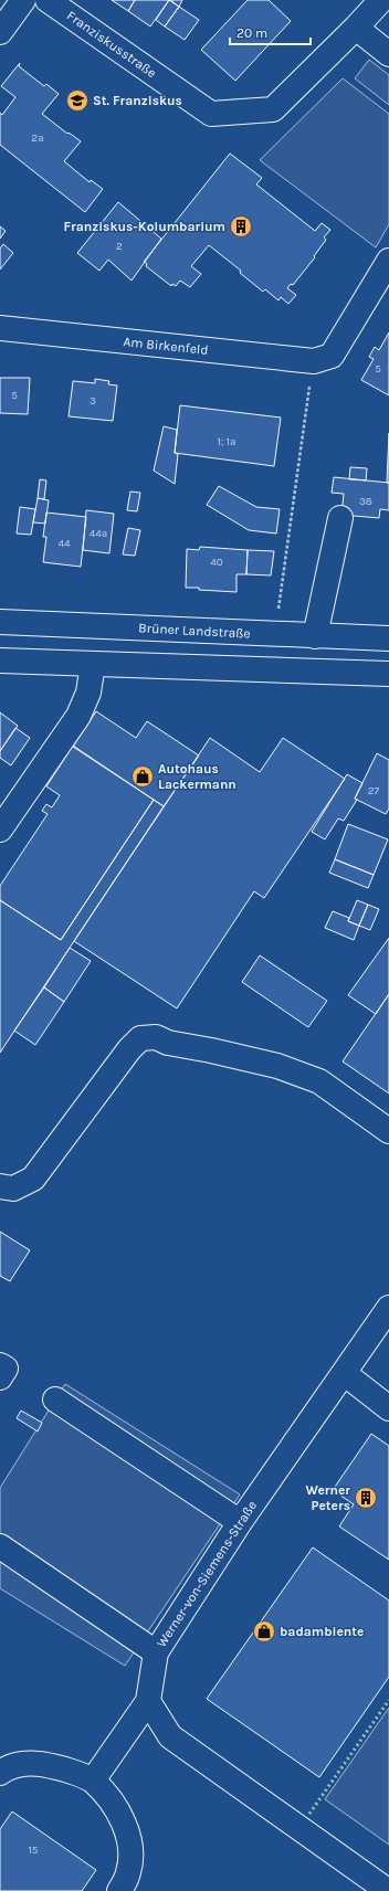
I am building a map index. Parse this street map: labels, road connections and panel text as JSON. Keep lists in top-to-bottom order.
{
  "streets": {
    "street": [
      "Franziskusstraße",
      "Am Birkenfeld",
      "Brüner Landstraße",
      "Werner-von-Siemens-Straße"
    ]
  },
  "places": {
    "school or university": ["St. Franziskus"],
    "building": ["Franziskus-Kolumbarium", "Werner Peters"],
    "shop": ["Autohaus Lackermann", "badambiente"]
  },
  "house_numbers": [
    "2a",
    "2",
    "5",
    "5",
    "3",
    "1; 1a",
    "38",
    "44a",
    "44",
    "40",
    "27",
    "15"
  ],
  "scale_bar": "20 m"
}
